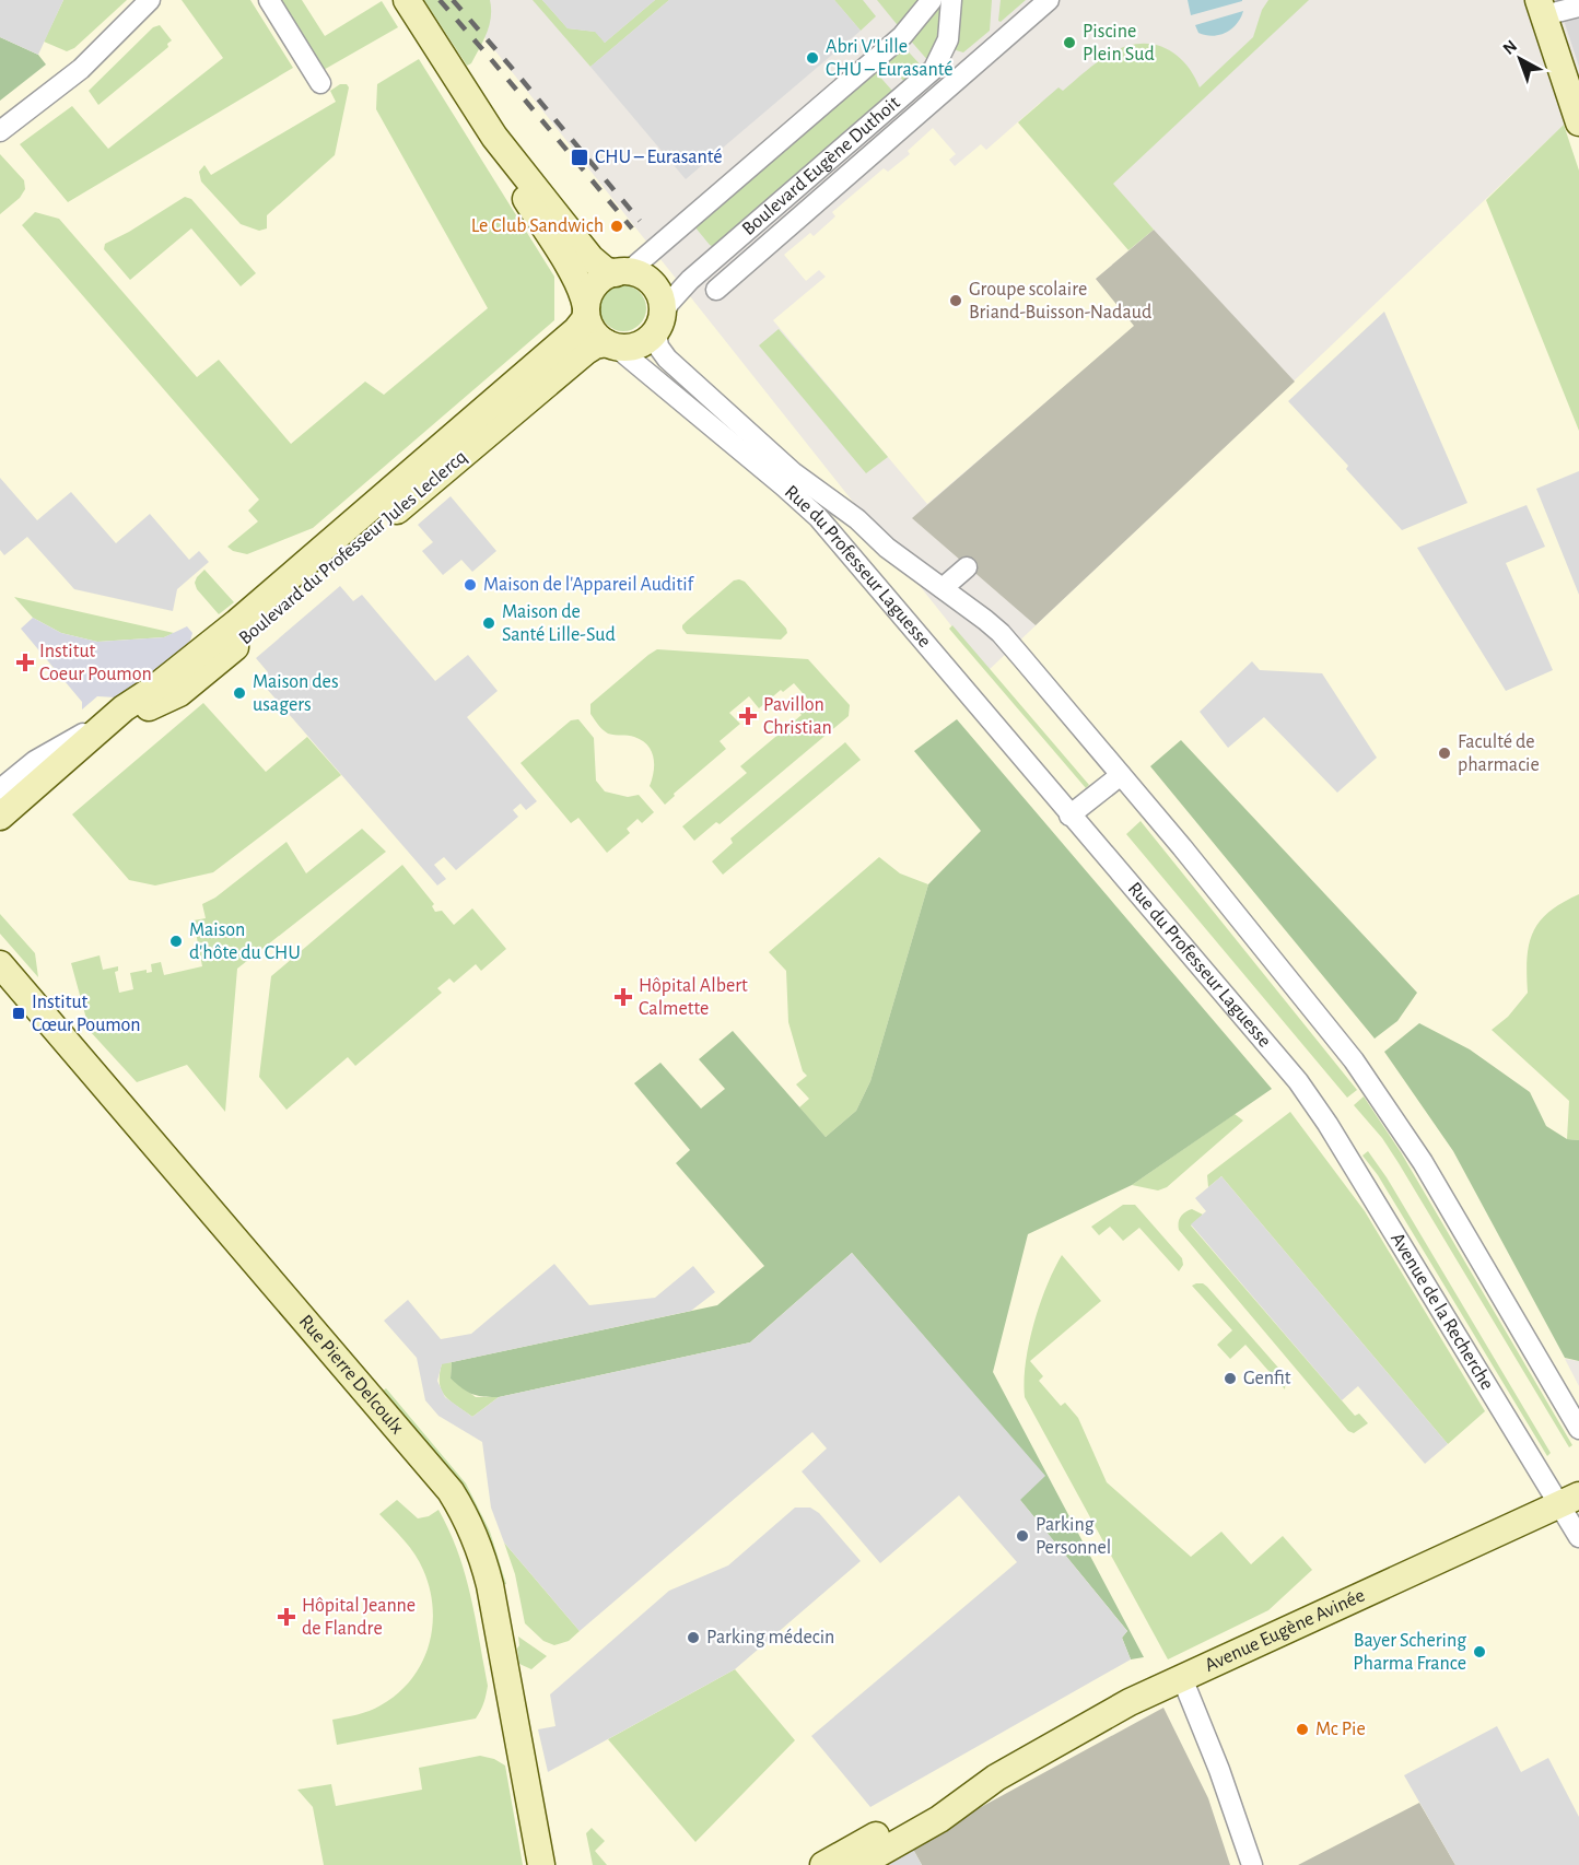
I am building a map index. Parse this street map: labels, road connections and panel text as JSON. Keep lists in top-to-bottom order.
{
  "streets": {
    "street": [
      "Boulevard Eugène Duthoit",
      "Boulevard du Professeur Jules Leclercq",
      "Rue du Professeur Laguesse",
      "Avenue de la Recherche",
      "Rue Pierre Delcoulx",
      "Avenue Eugène Avinée"
    ]
  },
  "crossings": [
    ["Boulevard Eugène Duthoit", "Boulevard du Professeur Jules Leclercq"],
    ["Boulevard Eugène Duthoit", "Rue du Professeur Laguesse"],
    ["Boulevard du Professeur Jules Leclercq", "Rue du Professeur Laguesse"],
    ["Rue du Professeur Laguesse", "Avenue de la Recherche"],
    ["Avenue de la Recherche", "Avenue Eugène Avinée"]
  ],
  "places": {
    "other": [
      "Piscine Plein Sud",
      "Abri V'Lille CHU – Eurasanté",
      "Le Club Sandwich",
      "Groupe scolaire Briand-Buisson-Nadaud",
      "Maison de l'Appareil Auditif",
      "Maison de Santé Lille-Sud",
      "Maison des usagers",
      "Faculté de pharmacie",
      "Maison d'hôte du CHU",
      "Genfit",
      "Parking Personnel",
      "Parking médecin",
      "Bayer Schering Pharma France",
      "Mc Pie"
    ],
    "transit": ["CHU – Eurasanté", "Institut Cœur Poumon"],
    "health": [
      "Institut Coeur Poumon",
      "Pavillon Christian",
      "Hôpital Albert Calmette",
      "Hôpital Jeanne de Flandre"
    ]
  },
  "north": "top left"
}
